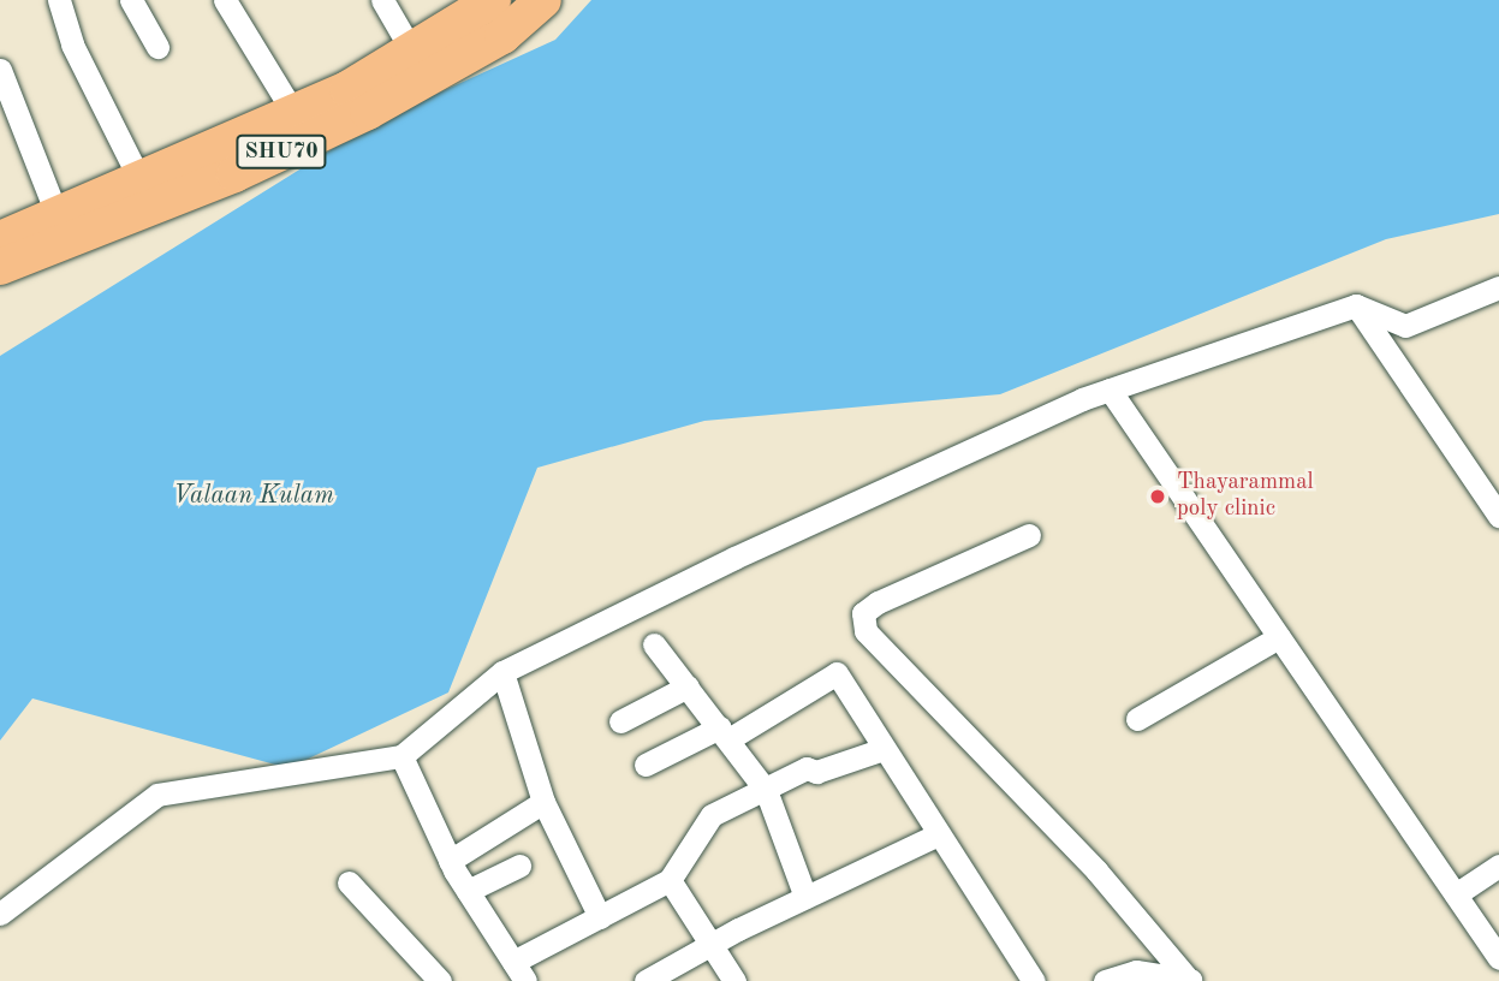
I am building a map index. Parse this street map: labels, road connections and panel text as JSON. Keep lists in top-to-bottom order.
{
  "streets": {
    "main road": ["SHU70"]
  },
  "water": ["Valaan Kulam"],
  "places": ["Thayarammal poly clinic"]
}
